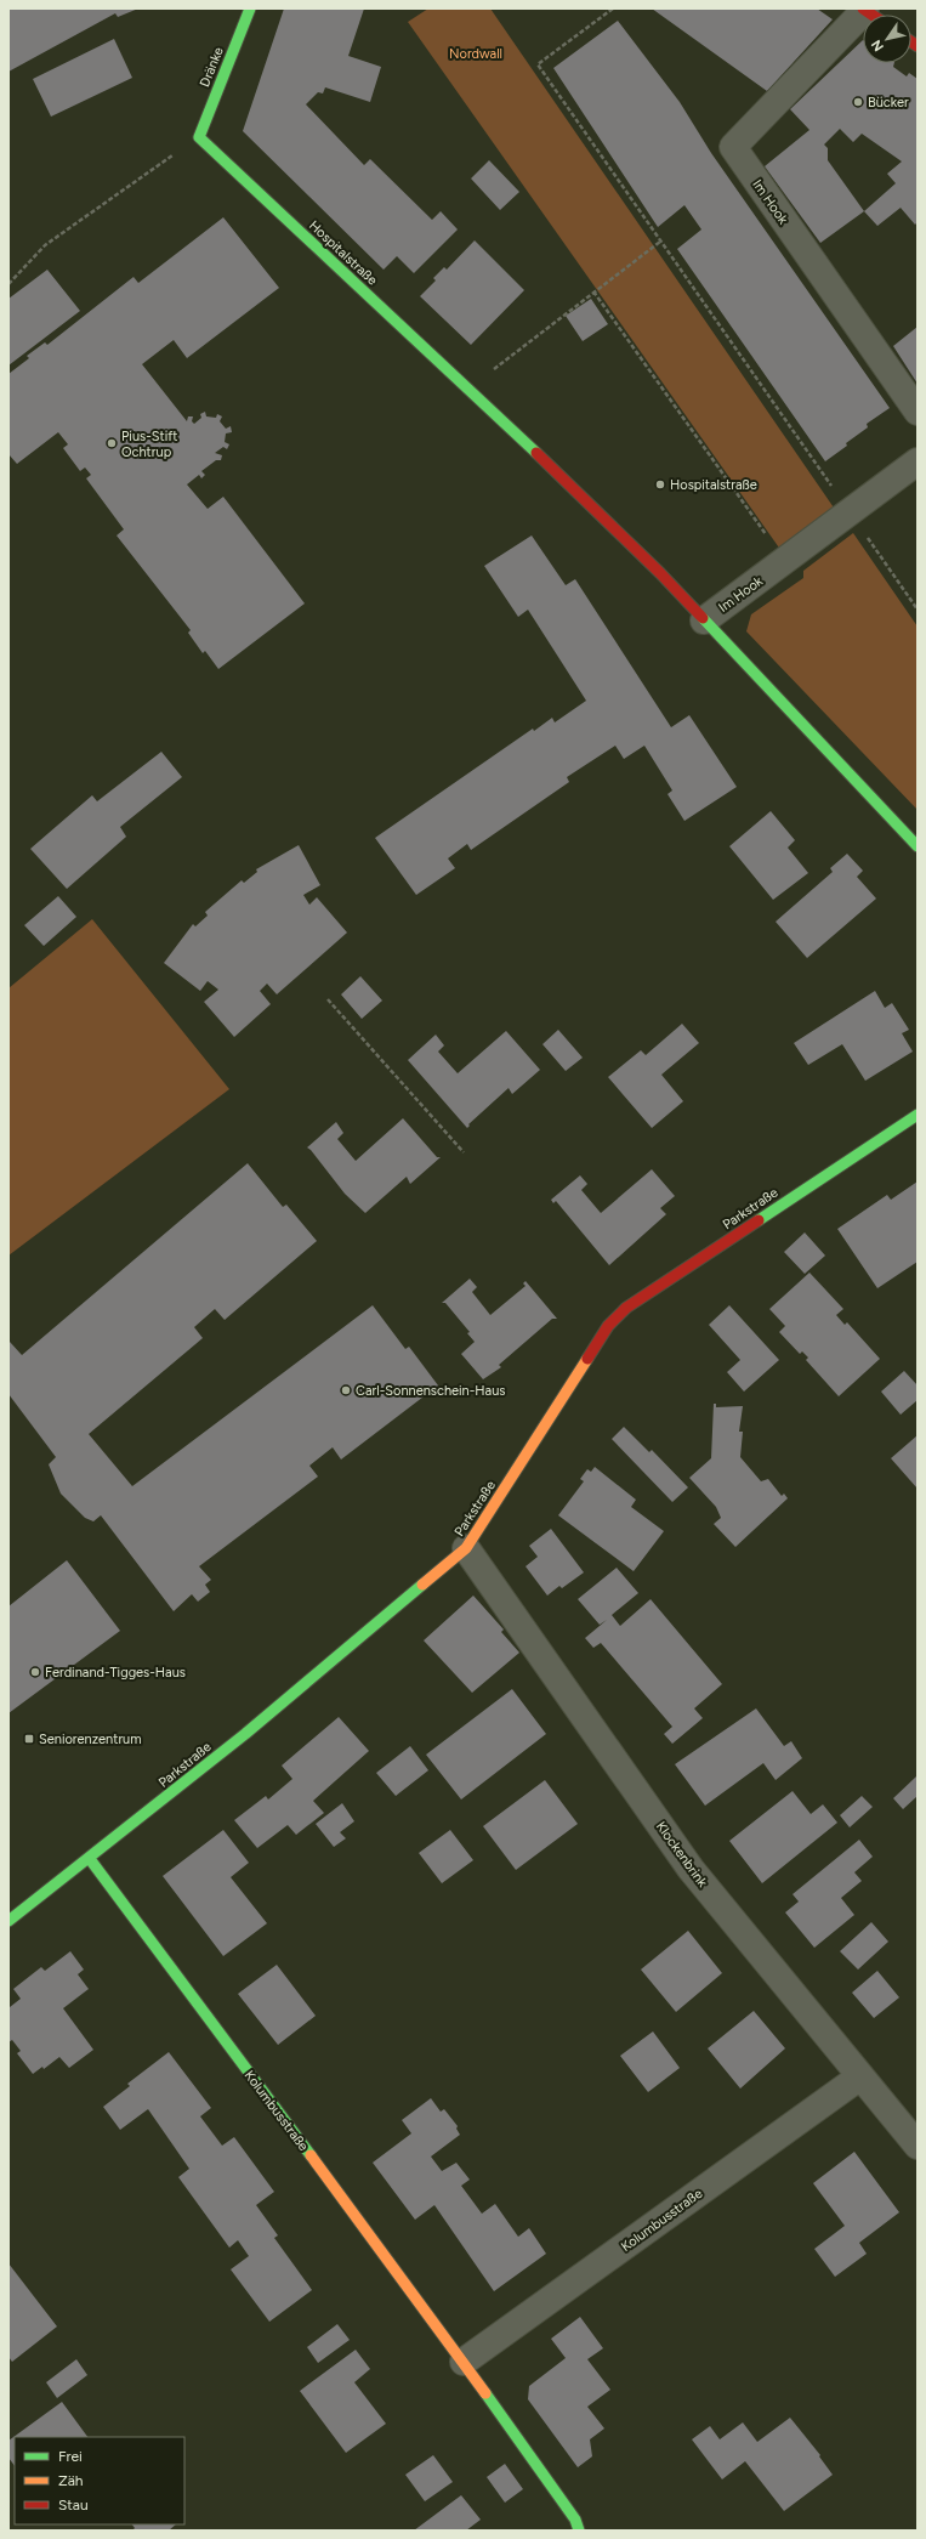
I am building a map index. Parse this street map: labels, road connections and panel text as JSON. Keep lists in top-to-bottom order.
{
  "streets": {
    "street": [
      "Dränke",
      "Im Hook",
      "Hospitalstraße",
      "Parkstraße",
      "Klockenbrink",
      "Kolumbusstraße"
    ]
  },
  "crossings": [
    ["Dränke", "Hospitalstraße"],
    ["Im Hook", "Hospitalstraße"],
    ["Parkstraße", "Klockenbrink"],
    ["Parkstraße", "Kolumbusstraße"],
    ["Klockenbrink", "Kolumbusstraße"]
  ],
  "parks": ["Nordwall"],
  "places": {
    "other": [
      "Bücker",
      "Pius-Stift Ochtrup",
      "Hospitalstraße",
      "Carl-Sonnenschein-Haus",
      "Ferdinand-Tigges-Haus"
    ],
    "transit": ["Seniorenzentrum"]
  },
  "legend": ["Frei", "Zäh", "Stau"],
  "north": "bottom left"
}
